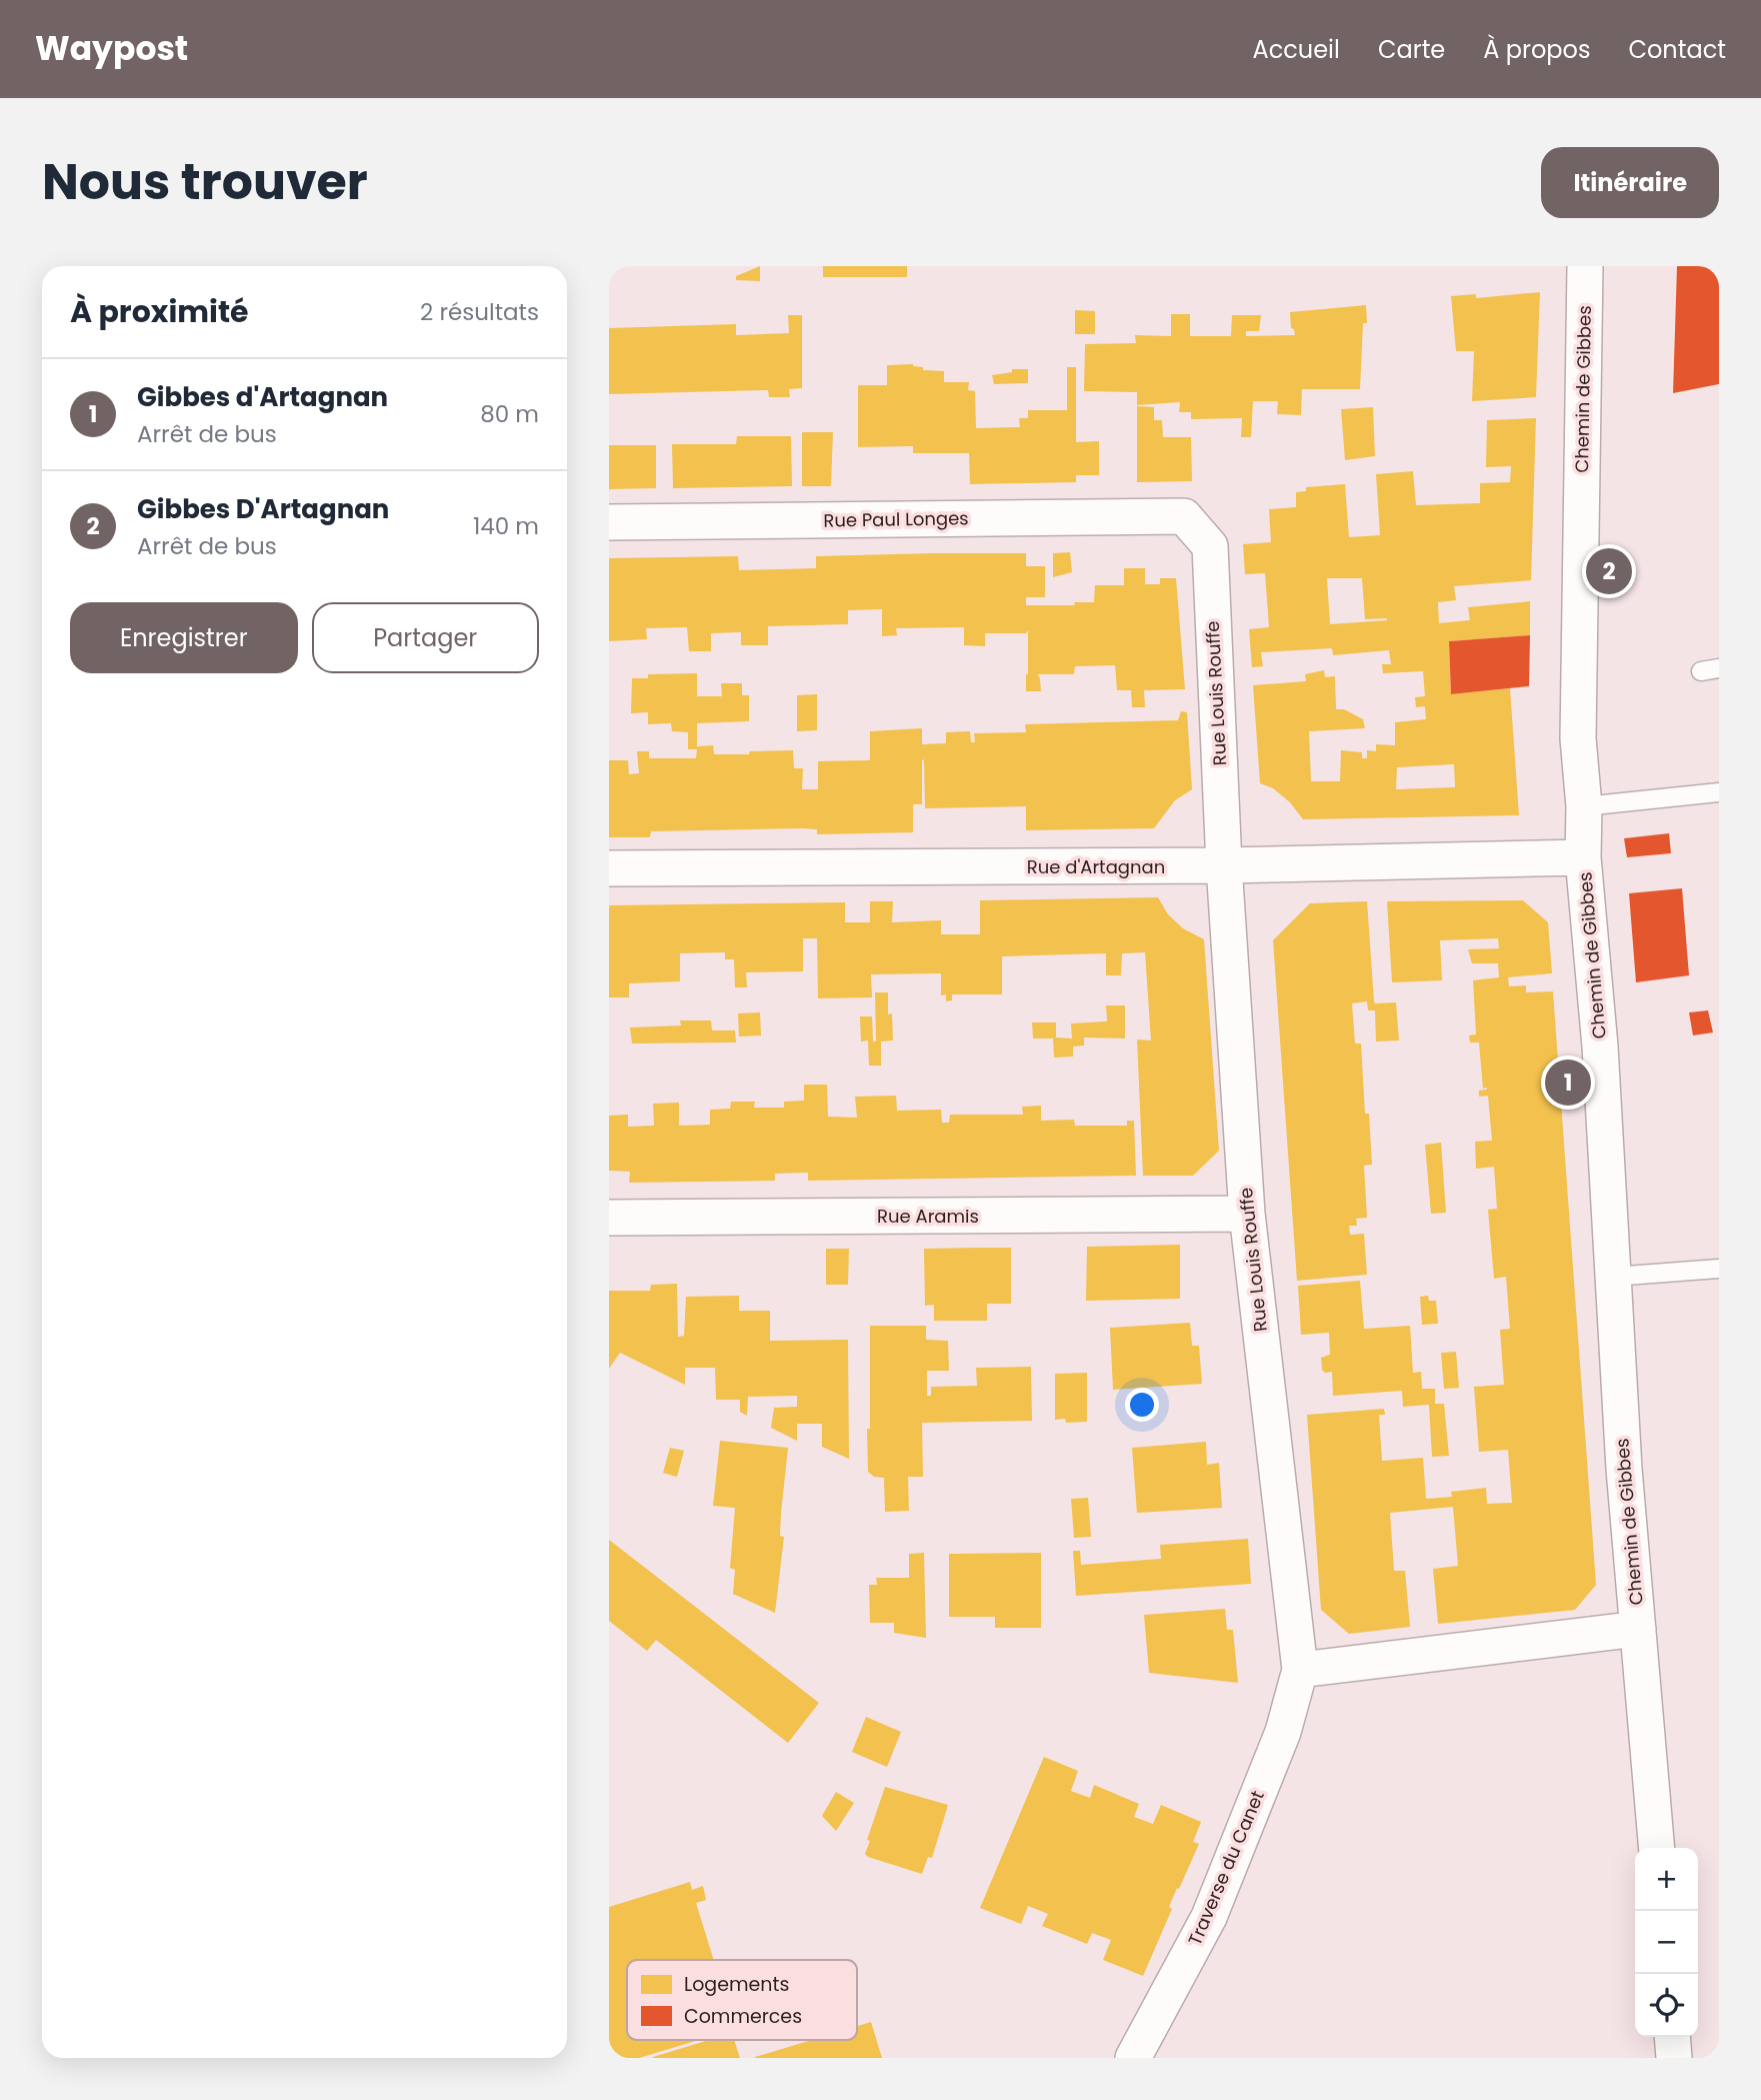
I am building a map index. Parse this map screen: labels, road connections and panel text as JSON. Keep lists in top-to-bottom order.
{
  "streets": {
    "street": [
      "Chemin de Gibbes",
      "Rue Paul Longes",
      "Rue Louis Rouffe",
      "Rue d'Artagnan",
      "Rue Aramis",
      "Traverse du Canet"
    ]
  },
  "crossings": [
    ["Chemin de Gibbes", "Rue d'Artagnan"],
    ["Rue Paul Longes", "Rue Louis Rouffe"],
    ["Rue Louis Rouffe", "Rue d'Artagnan"],
    ["Rue Louis Rouffe", "Rue Aramis"],
    ["Rue Louis Rouffe", "Traverse du Canet"]
  ],
  "legend": ["Logements", "Commerces"],
  "page": {
    "header": "Waypost",
    "nav": [
      "Accueil",
      "Carte",
      "À propos",
      "Contact"
    ],
    "title": "Nous trouver",
    "buttons": [
      "Itinéraire",
      ["Enregistrer", "Partager"]
    ],
    "heading": ["À proximité", "2 résultats"],
    "list": [
      {
        "mark": "1",
        "name": "Gibbes d'Artagnan",
        "note": "Arrêt de bus",
        "value": "80 m"
      },
      {
        "mark": "2",
        "name": "Gibbes D'Artagnan",
        "note": "Arrêt de bus",
        "value": "140 m"
      }
    ],
    "pins": ["2", "1"],
    "map_buttons": ["+", "−"]
  }
}
